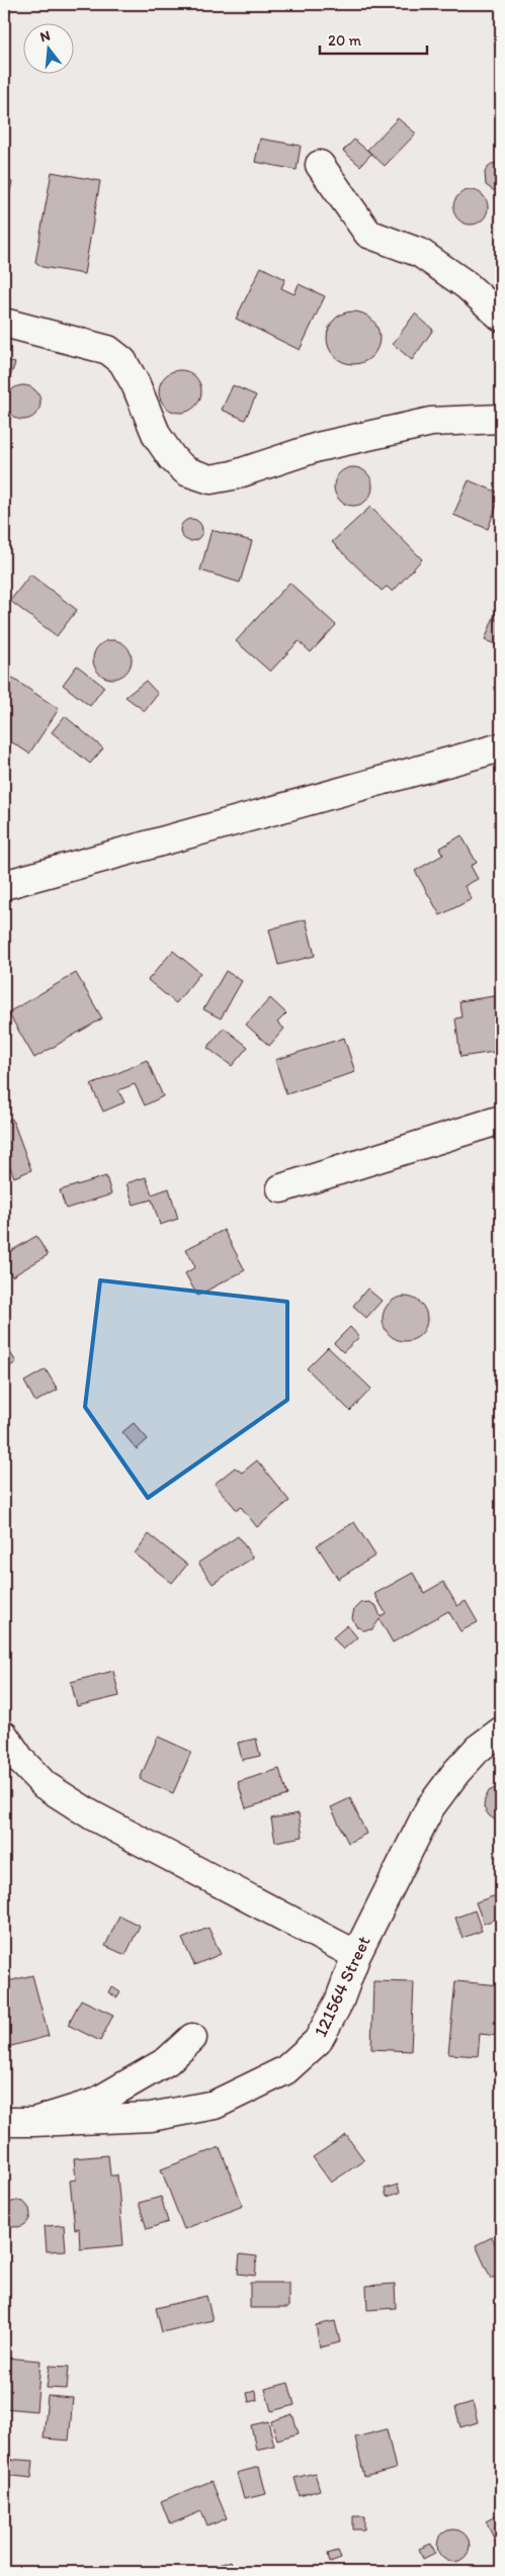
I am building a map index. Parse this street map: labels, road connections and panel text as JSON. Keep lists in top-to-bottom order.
{
  "streets": {
    "street": ["121564 Street"]
  },
  "scale_bar": "20 m",
  "north": "top"
}
